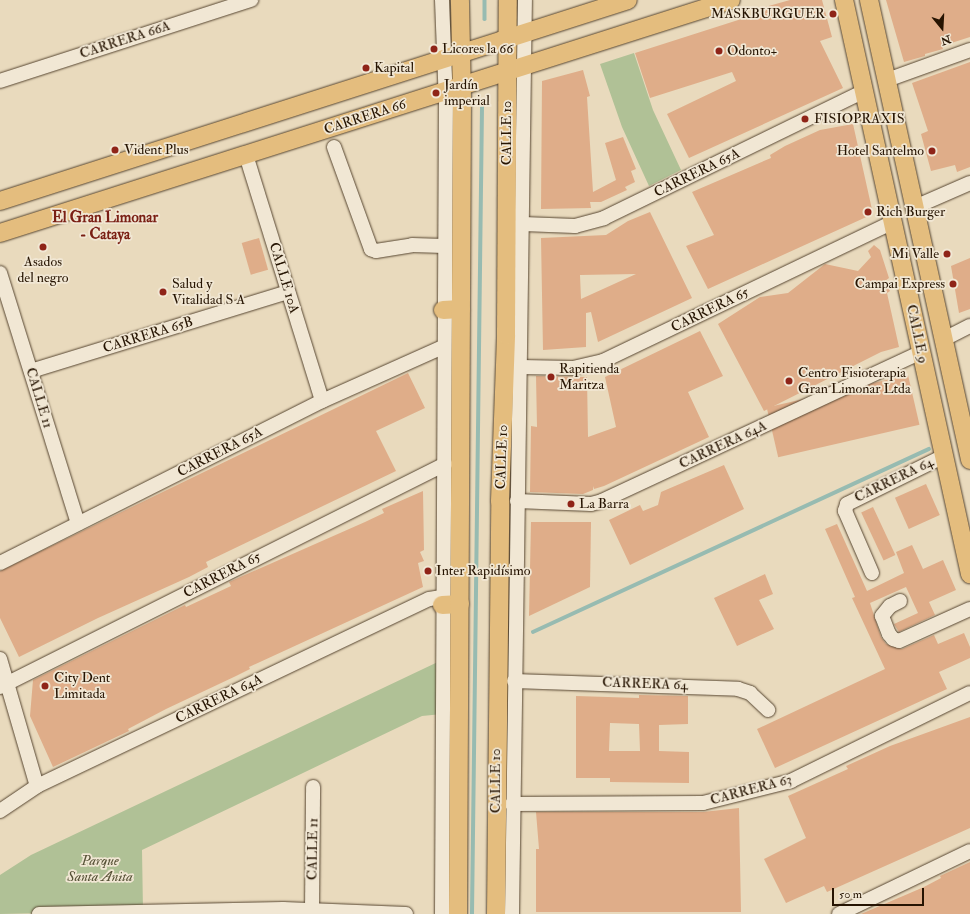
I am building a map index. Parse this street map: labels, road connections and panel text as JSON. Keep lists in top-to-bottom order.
{
  "streets": {
    "main road": ["CARRERA 66", "CALLE 10", "CALLE 9"],
    "street": [
      "CARRERA 66A",
      "CARRERA 65A",
      "CALLE 10A",
      "CARRERA 65",
      "CARRERA 65B",
      "CALLE 11",
      "CARRERA 64A",
      "CARRERA 64",
      "CARRERA 63"
    ]
  },
  "crossings": [
    ["CARRERA 66", "CALLE 10"],
    ["CARRERA 66", "CALLE 10A"],
    ["CALLE 10", "CARRERA 65A"],
    ["CALLE 10", "CARRERA 65"],
    ["CALLE 10", "CARRERA 64A"],
    ["CALLE 10", "CARRERA 64"],
    ["CALLE 10", "CARRERA 63"],
    ["CARRERA 65A", "CALLE 10A"],
    ["CARRERA 65A", "CALLE 9"],
    ["CARRERA 65A", "CALLE 11"],
    ["CALLE 10A", "CARRERA 65B"],
    ["CARRERA 65", "CALLE 9"],
    ["CALLE 9", "CARRERA 64A"],
    ["CALLE 9", "CARRERA 64"],
    ["CARRERA 65B", "CALLE 11"]
  ],
  "districts": ["El Gran Limonar - Cataya"],
  "parks": ["Parque Santa Anita"],
  "places": [
    "MASKBURGUER",
    "Licores la 66",
    "Odonto+",
    "Kapital",
    "Jardín imperial",
    "FISIOPRAXIS",
    "Vident Plus",
    "Hotel Santelmo",
    "Rich Burger",
    "Asados del negro",
    "Mi Valle",
    "Campai Express",
    "Salud y Vitalidad S A",
    "Rapitienda Maritza",
    "Centro Fisioterapia Gran Limonar Ltda",
    "La Barra",
    "Inter Rapidísimo",
    "City Dent Limitada"
  ],
  "scale_bar": "50 m",
  "north": "bottom"
}
